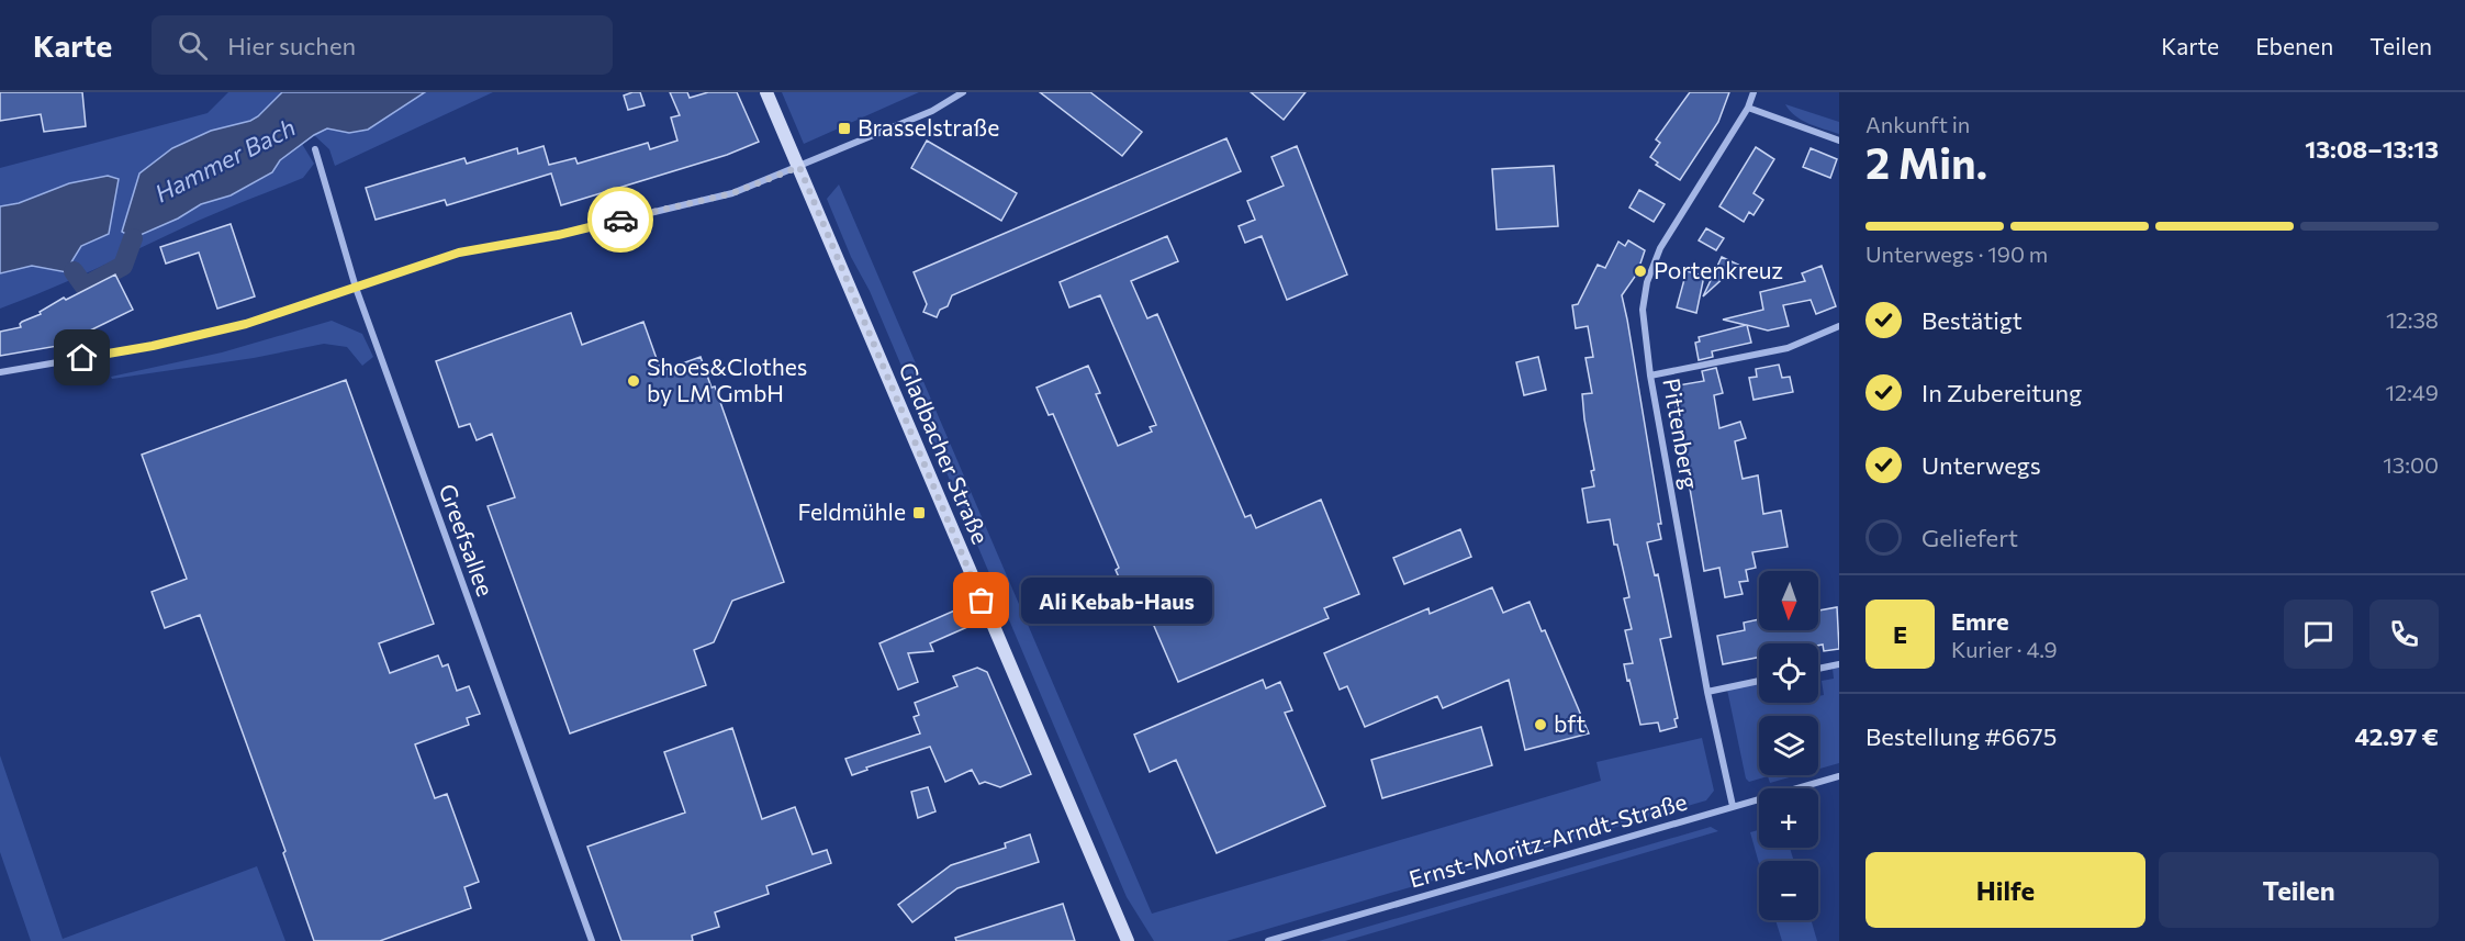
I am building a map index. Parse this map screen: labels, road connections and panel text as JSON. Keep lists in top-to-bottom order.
{
  "streets": {
    "main road": ["Gladbacher Straße"],
    "street": ["Pittenberg", "Greefsallee", "Ernst-Moritz-Arndt-Straße"]
  },
  "crossings": [
    ["Pittenberg", "Ernst-Moritz-Arndt-Straße"]
  ],
  "water": ["Hammer Bach"],
  "places": {
    "transit": ["Brasselstraße", "Feldmühle"],
    "other": [
      "Portenkreuz",
      "Shoes&Clothes by LM GmbH",
      "Ali Kebab-Haus",
      "bft"
    ]
  },
  "north": "bottom",
  "page": {
    "header": "Karte",
    "search": "Hier suchen",
    "nav": ["Karte", "Ebenen", "Teilen"],
    "heading": ["2 Min.", "Ankunft in", "13:08–13:13"],
    "panel": [
      "Emre",
      "Kurier · 4.9",
      "Bestellung #6675",
      "42.97 €"
    ],
    "bar": "Unterwegs · 190 m",
    "list": [
      ["Bestätigt", "12:38"],
      ["In Zubereitung", "12:49"],
      ["Unterwegs", "13:00"],
      "Geliefert"
    ],
    "map_buttons": ["+", "−"],
    "bubble": "Ali Kebab-Haus",
    "round": "E",
    "buttons": ["Hilfe", "Teilen"]
  }
}
